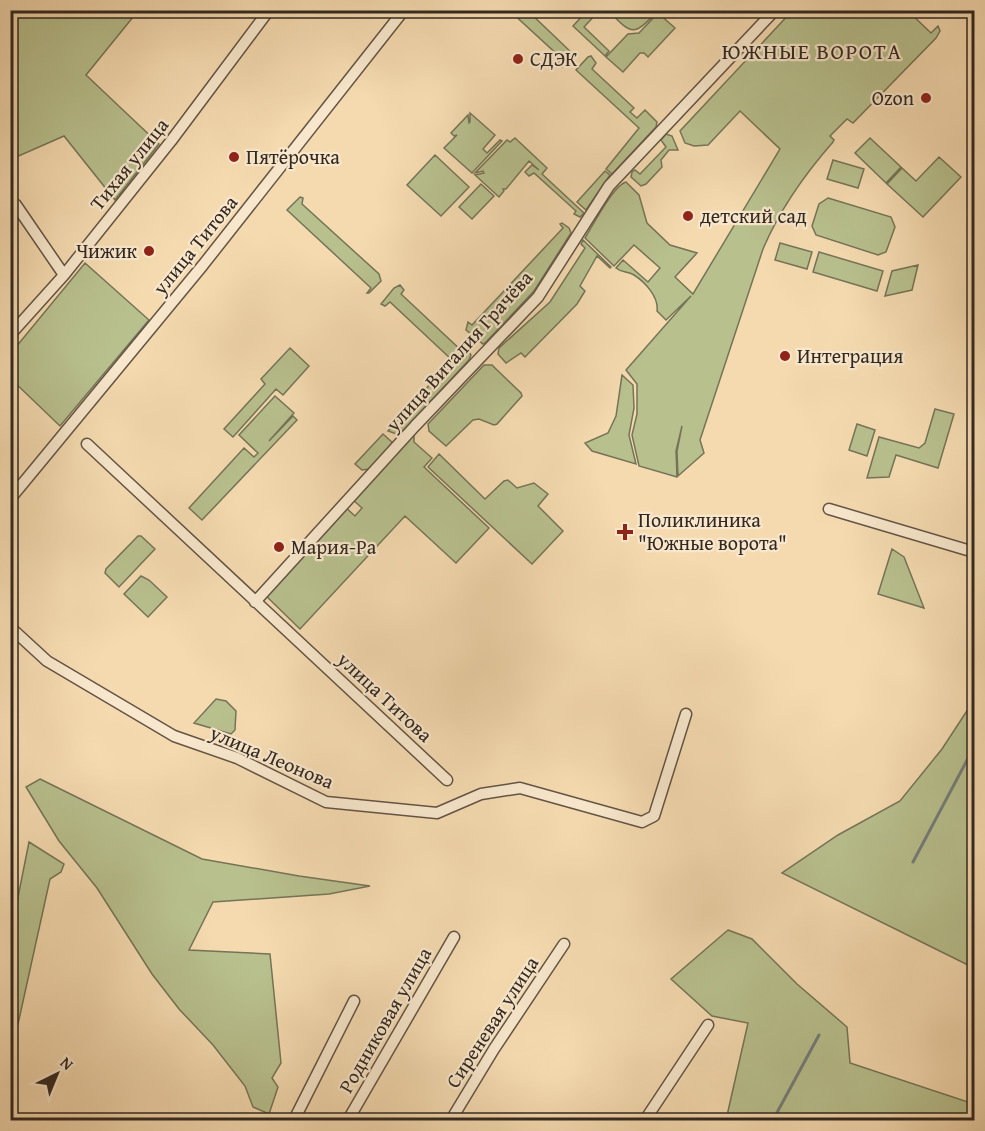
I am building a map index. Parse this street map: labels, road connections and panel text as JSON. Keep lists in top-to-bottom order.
{
  "streets": {
    "street": [
      "Тихая улица",
      "улица Титова",
      "улица Виталия Грачёва",
      "улица Леонова",
      "Родниковая улица",
      "Сиреневая улица"
    ]
  },
  "crossings": [
    ["улица Титова", "улица Виталия Грачёва"]
  ],
  "districts": ["ЮЖНЫЕ ВОРОТА"],
  "places": {
    "other": [
      "СДЭК",
      "Ozon",
      "Пятёрочка",
      "детский сад",
      "Чижик",
      "Интеграция",
      "Мария-Ра"
    ],
    "health": ["Поликлиника \"Южные ворота\""]
  },
  "north": "top right"
}
